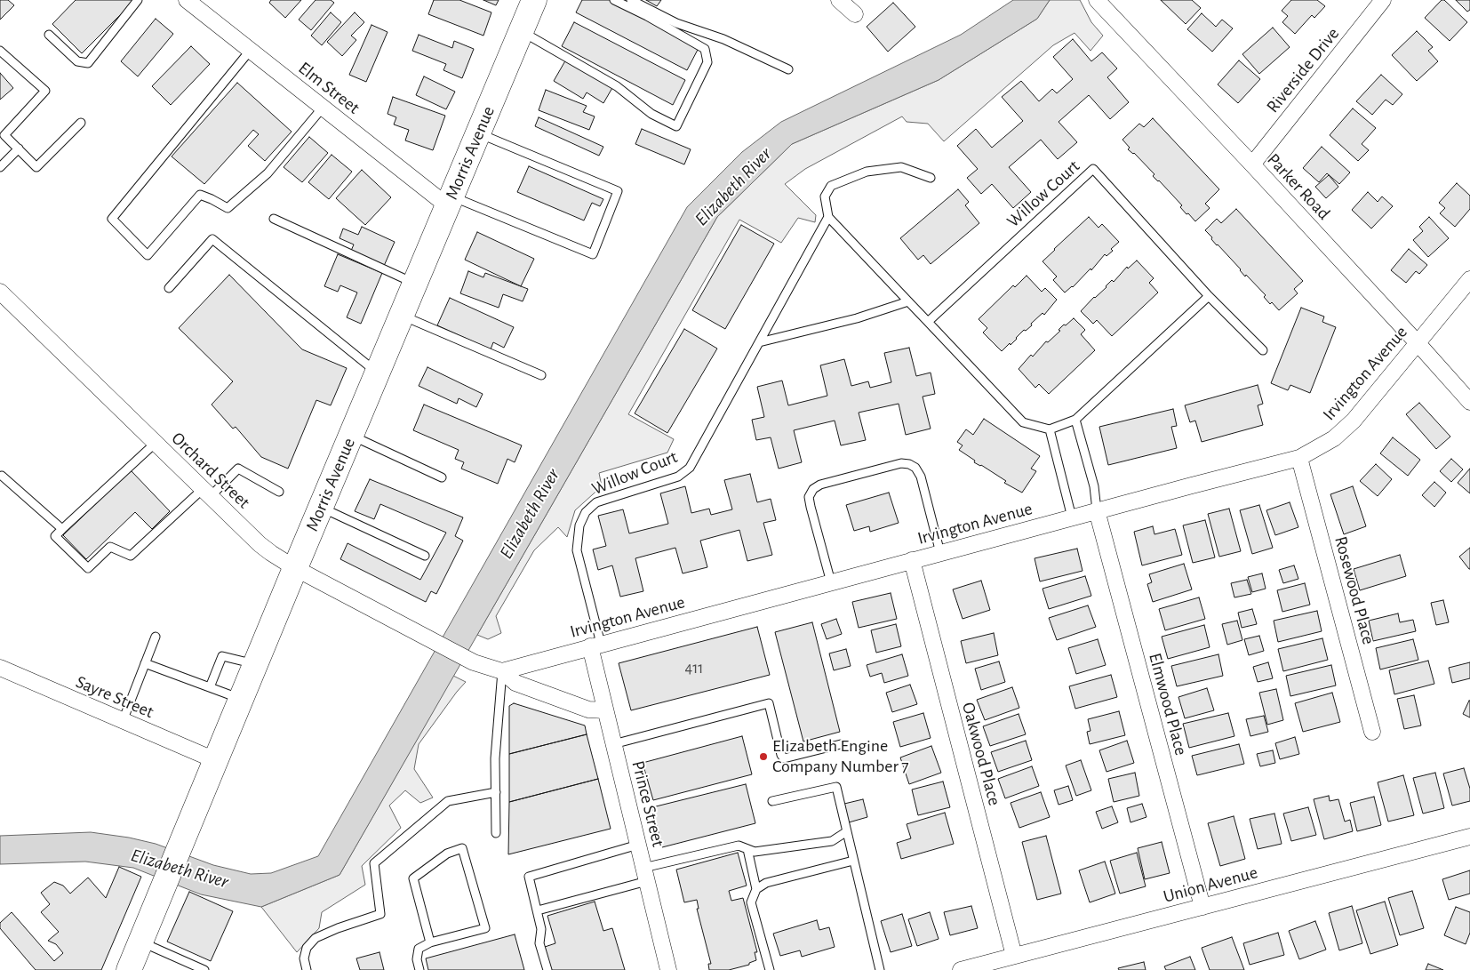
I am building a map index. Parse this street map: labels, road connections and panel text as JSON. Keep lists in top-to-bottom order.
{
  "streets": {
    "main road": ["Morris Avenue"],
    "street": [
      "Riverside Drive",
      "Elm Street",
      "Parker Road",
      "Irvington Avenue",
      "Orchard Street",
      "Rosewood Place",
      "Sayre Street",
      "Elmwood Place",
      "Oakwood Place",
      "Prince Street",
      "Union Avenue"
    ],
    "lane": ["Willow Court"]
  },
  "crossings": [
    ["Riverside Drive", "Parker Road"],
    ["Elm Street", "Morris Avenue"],
    ["Morris Avenue", "Orchard Street"],
    ["Morris Avenue", "Sayre Street"],
    ["Parker Road", "Irvington Avenue"],
    ["Willow Court", "Irvington Avenue"],
    ["Willow Court", "Prince Street"],
    ["Irvington Avenue", "Orchard Street"],
    ["Irvington Avenue", "Rosewood Place"],
    ["Irvington Avenue", "Elmwood Place"],
    ["Irvington Avenue", "Oakwood Place"],
    ["Irvington Avenue", "Prince Street"],
    ["Elmwood Place", "Union Avenue"],
    ["Oakwood Place", "Union Avenue"]
  ],
  "water": ["Elizabeth River"],
  "places": ["Elizabeth Engine Company Number 7"],
  "house_numbers": ["411"]
}
